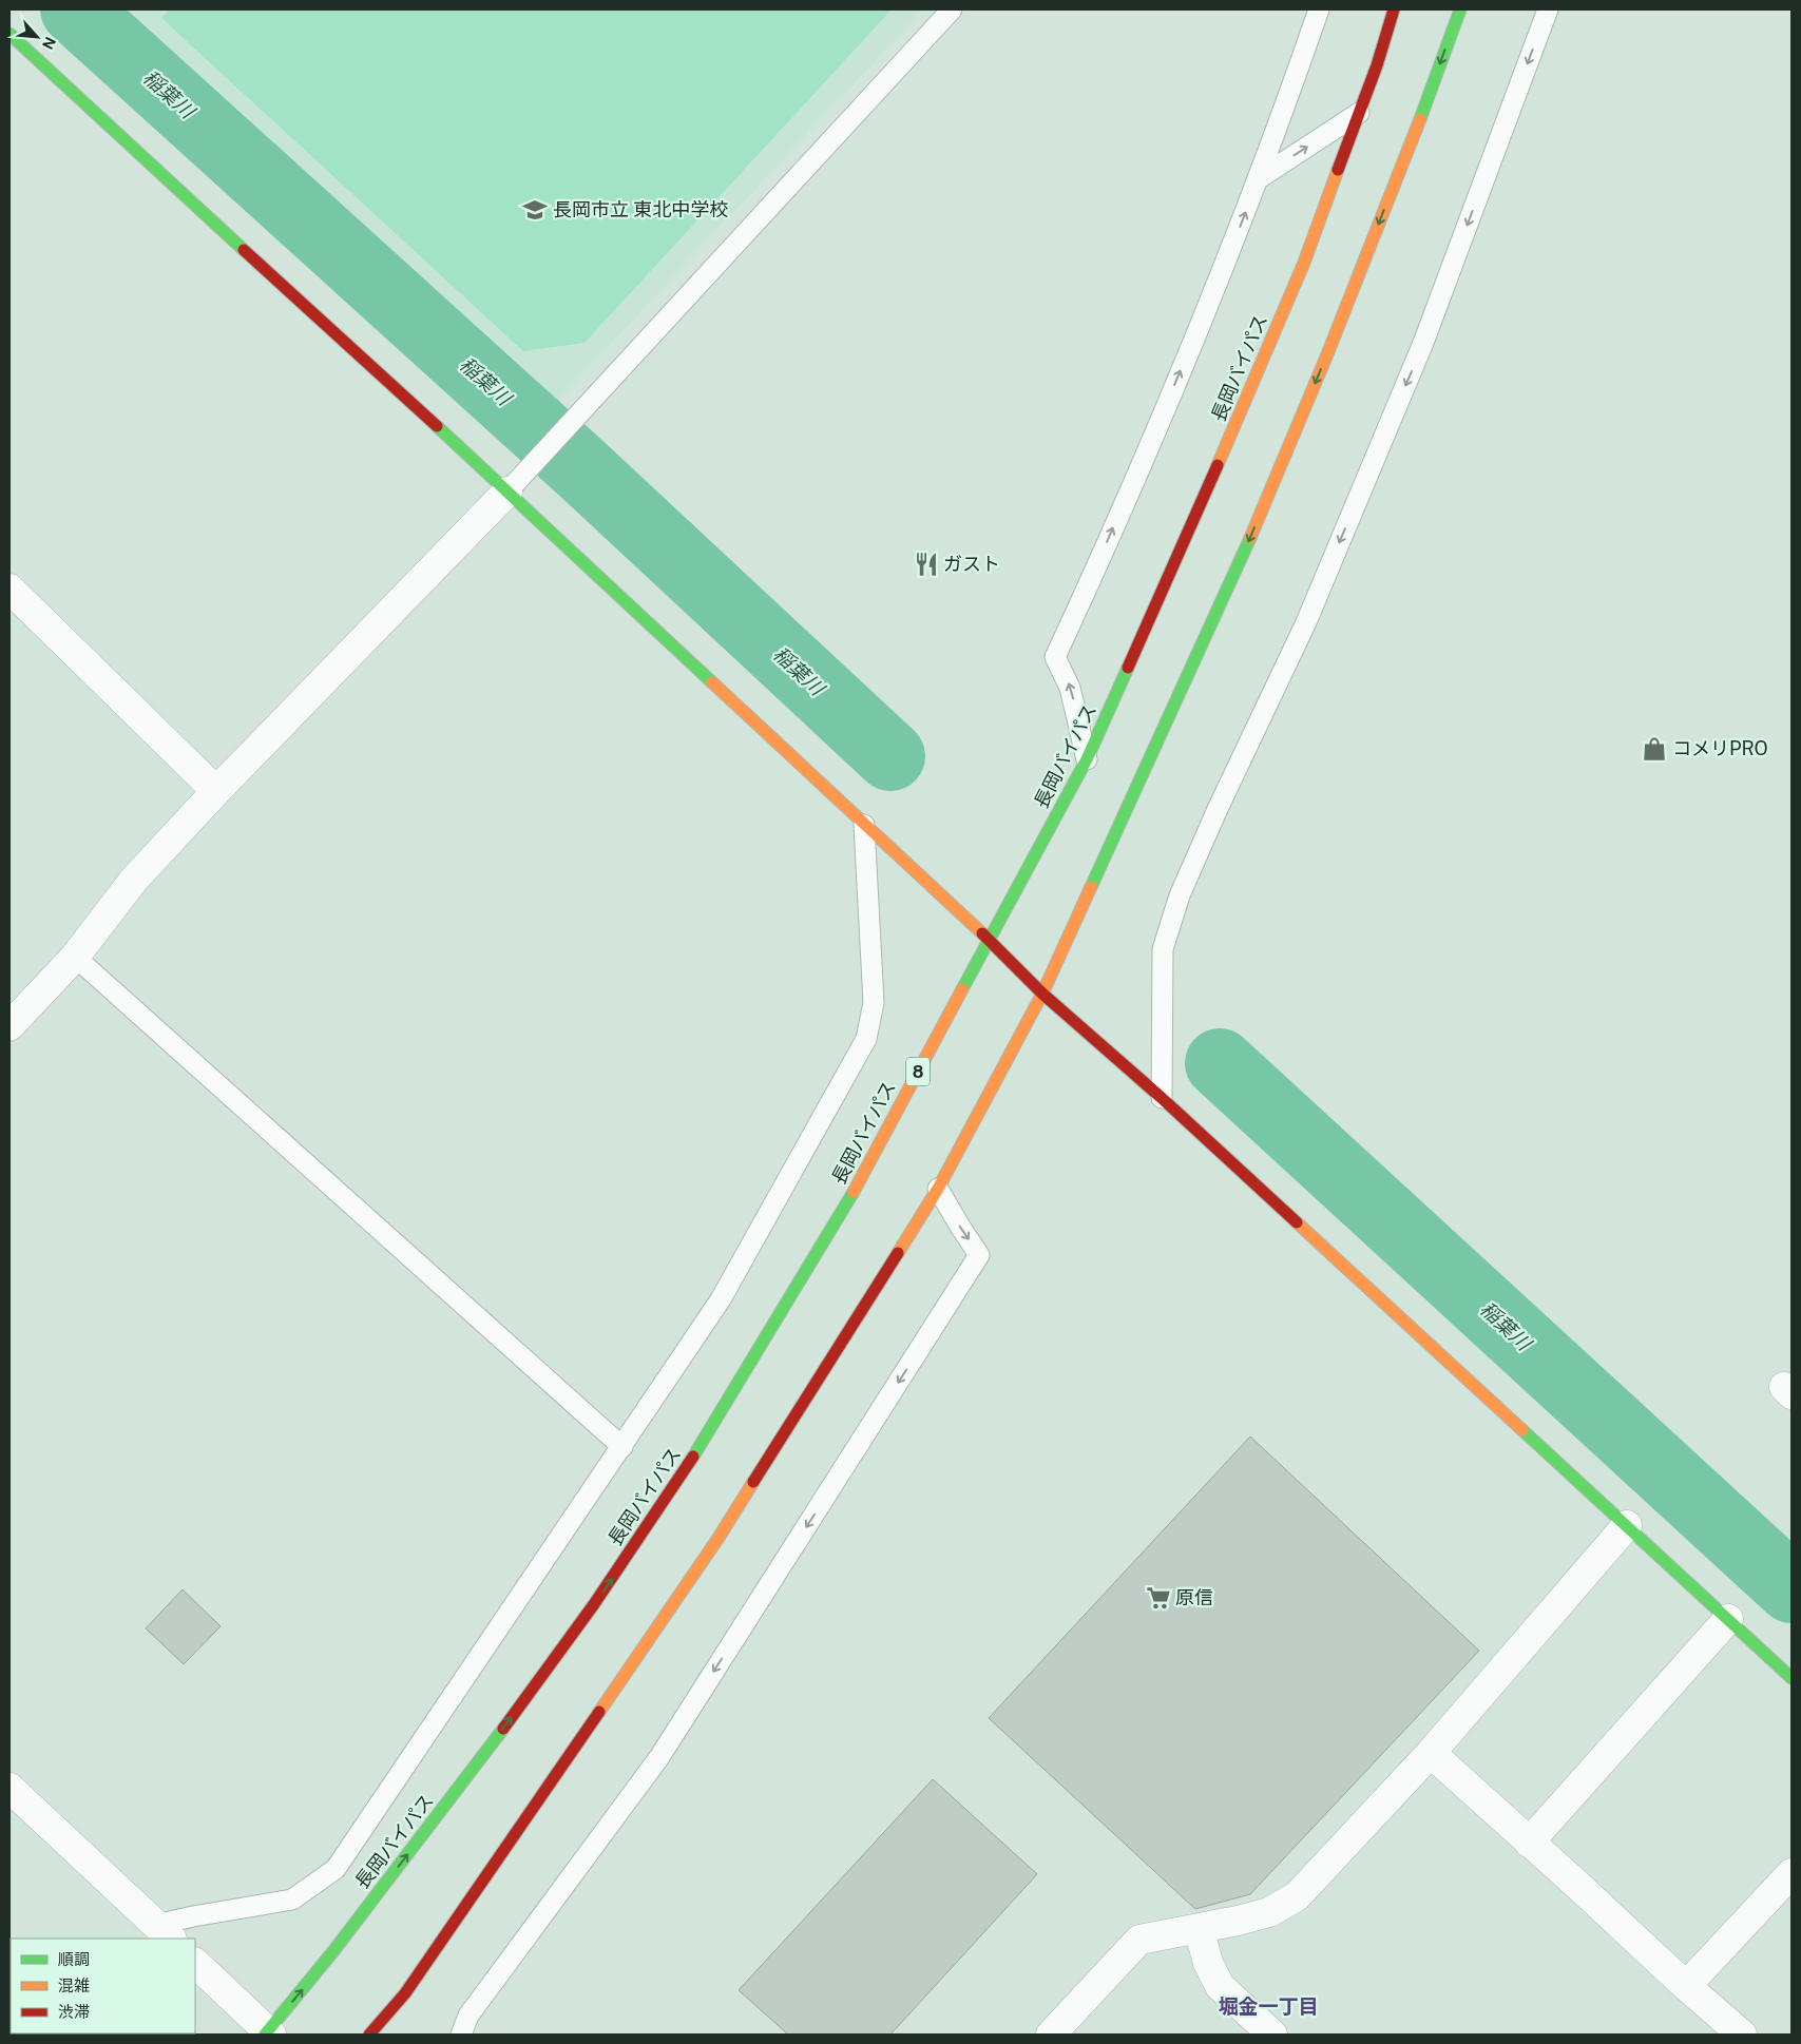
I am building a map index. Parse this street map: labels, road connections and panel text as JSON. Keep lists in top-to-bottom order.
{
  "streets": {
    "main road": ["長岡バイパス", "8"]
  },
  "districts": ["堀金一丁目"],
  "water": ["稲葉川"],
  "places": {
    "school or university": ["長岡市立 東北中学校"],
    "restaurant": ["ガスト"],
    "shop": ["コメリPRO"],
    "supermarket": ["原信"]
  },
  "legend": ["順調", "混雑", "渋滞"],
  "north": "bottom right"
}
